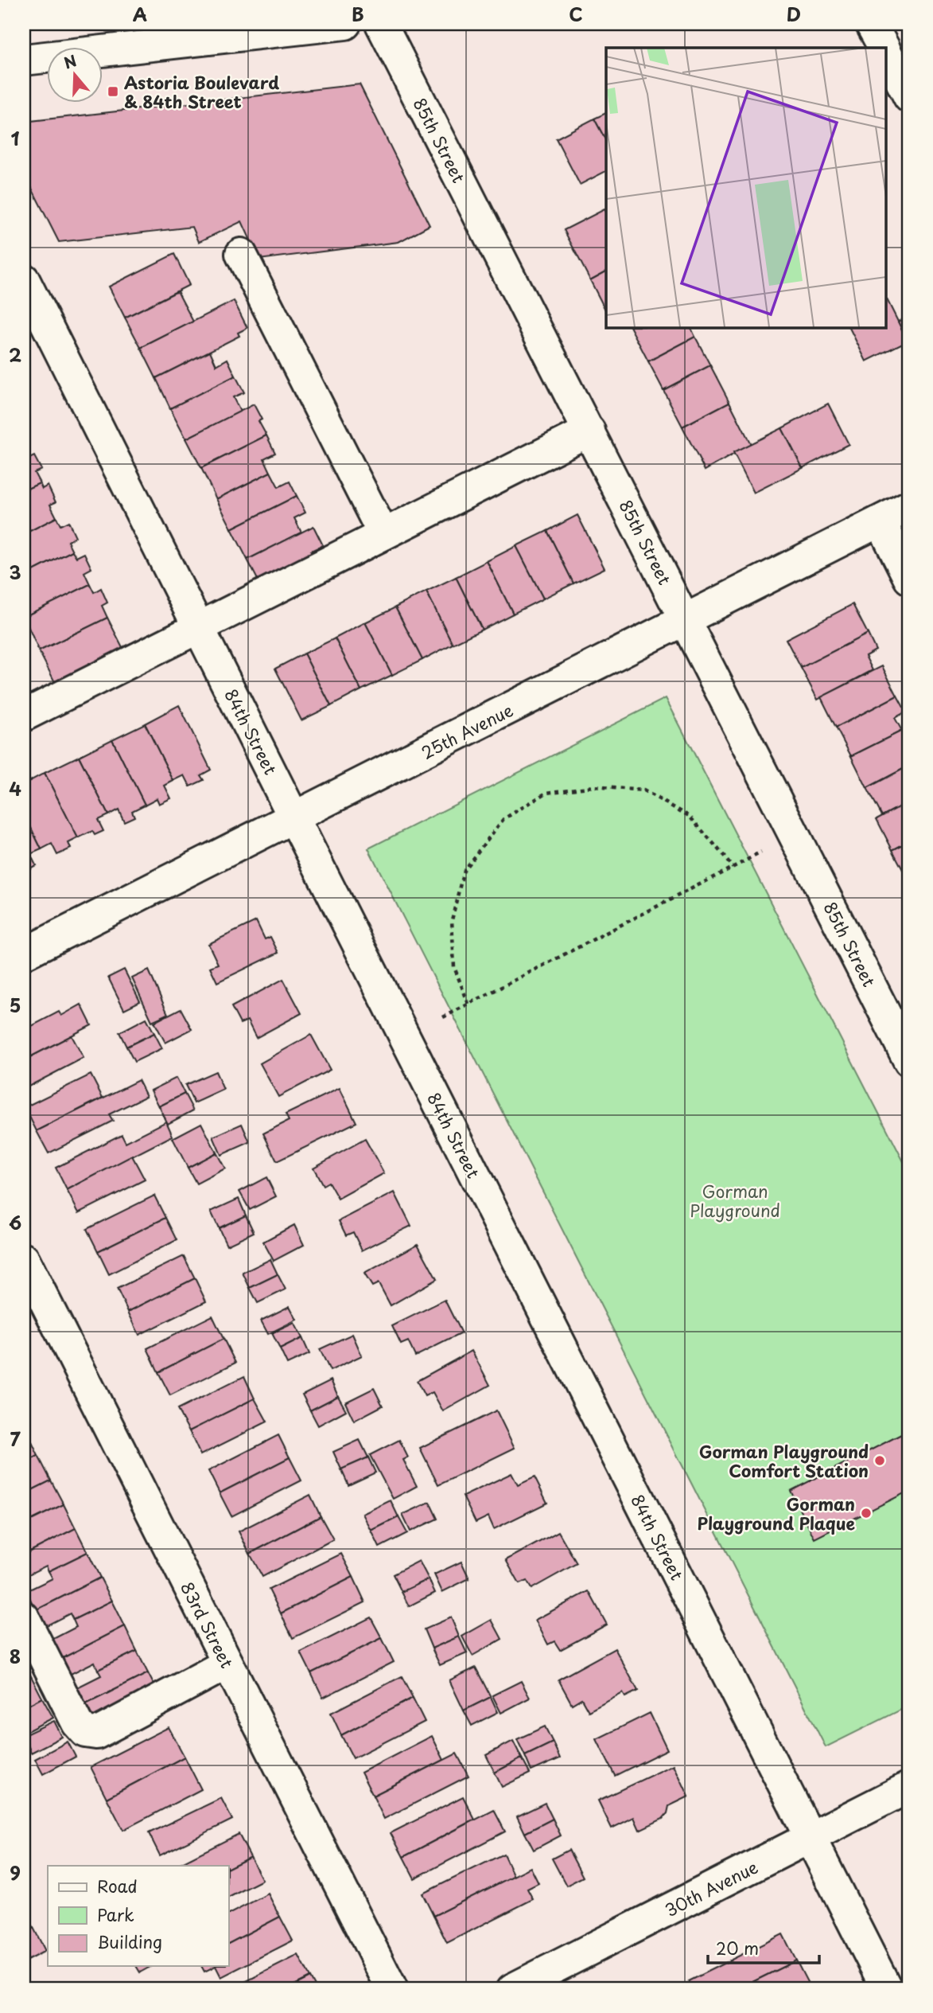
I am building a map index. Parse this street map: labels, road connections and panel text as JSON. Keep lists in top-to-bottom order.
{
  "streets": {
    "street": [
      "85th Street",
      "25th Avenue",
      "84th Street",
      "83rd Street",
      "30th Avenue"
    ]
  },
  "crossings": [
    ["85th Street", "25th Avenue"],
    ["25th Avenue", "84th Street"],
    ["84th Street", "30th Avenue"]
  ],
  "parks": ["Gorman Playground"],
  "places": {
    "transit": ["Astoria Boulevard & 84th Street"],
    "other": ["Gorman Playground Comfort Station", "Gorman Playground Plaque"]
  },
  "legend": ["Road", "Park", "Building"],
  "scale_bar": "20 m",
  "north": "top",
  "grid": {
    "columns": [
      "A",
      "B",
      "C",
      "D"
    ],
    "rows": [
      "1",
      "2",
      "3",
      "4",
      "5",
      "6",
      "7",
      "8",
      "9"
    ]
  }
}
